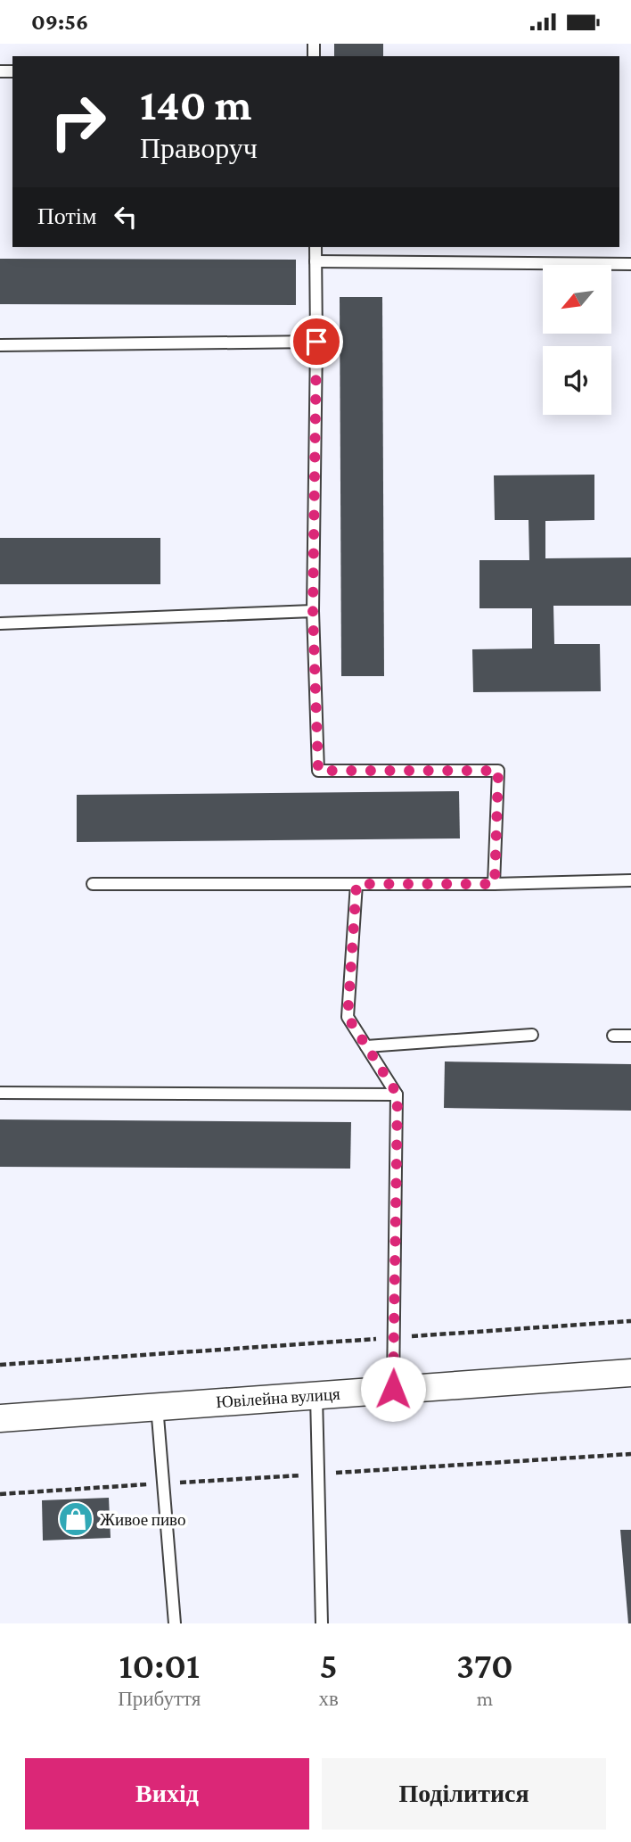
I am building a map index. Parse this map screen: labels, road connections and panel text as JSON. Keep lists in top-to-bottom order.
{
  "streets": {
    "street": ["Ювілейна вулиця"]
  },
  "places": {
    "shop": ["Живое пиво"]
  },
  "north": "bottom left",
  "page": {
    "status": "09:56",
    "turn": ["140 m", "Праворуч"],
    "then": "Потім",
    "eta": [
      "10:01",
      "Прибуття",
      "5",
      "хв",
      "370",
      "m"
    ],
    "buttons": ["Вихід", "Поділитися"]
  }
}
